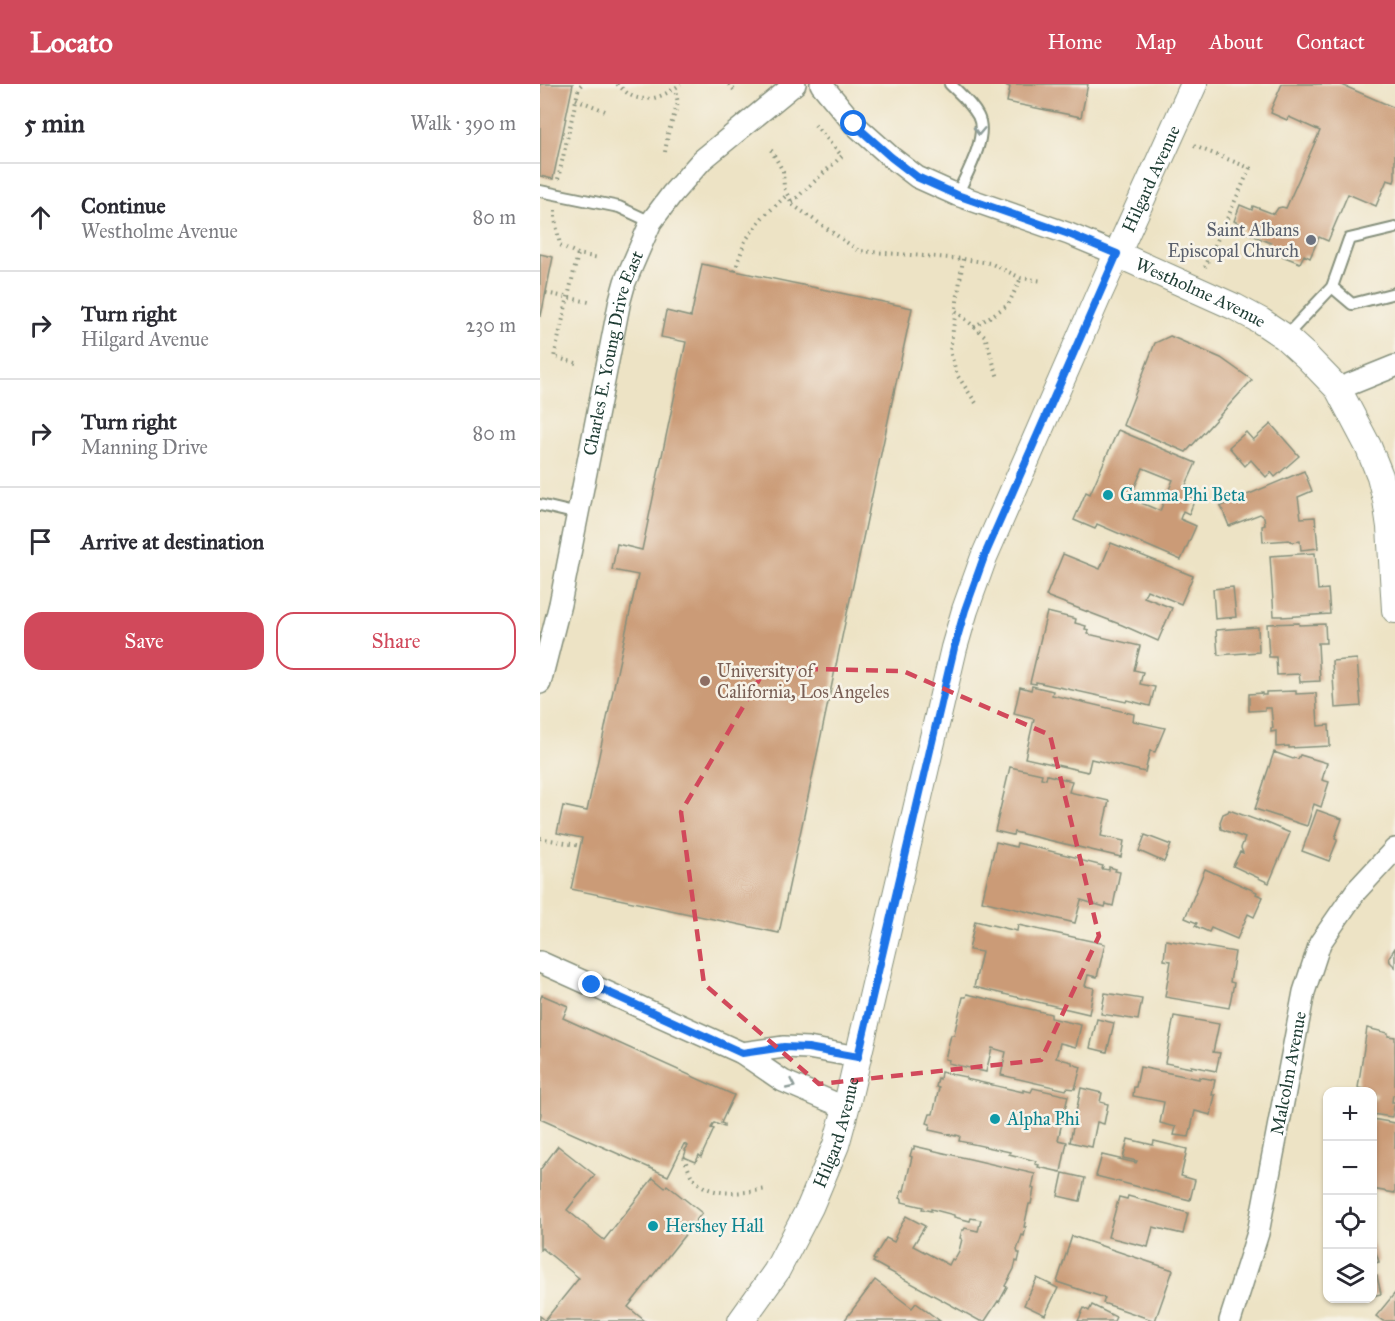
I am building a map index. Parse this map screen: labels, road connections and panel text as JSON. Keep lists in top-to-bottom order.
{
  "streets": {
    "street": [
      "Hilgard Avenue",
      "Westholme Avenue",
      "Charles E. Young Drive East",
      "Malcolm Avenue"
    ]
  },
  "crossings": [
    ["Hilgard Avenue", "Westholme Avenue"]
  ],
  "places": [
    "Saint Albans Episcopal Church",
    "Gamma Phi Beta",
    "University of California, Los Angeles",
    "Alpha Phi",
    "Hershey Hall"
  ],
  "page": {
    "header": "Locato",
    "nav": [
      "Home",
      "Map",
      "About",
      "Contact"
    ],
    "heading": ["5 min", "Walk · 390 m"],
    "list": [
      ["Continue", "Westholme Avenue", "80 m"],
      ["Turn right", "Hilgard Avenue", "230 m"],
      ["Turn right", "Manning Drive", "80 m"],
      "Arrive at destination"
    ],
    "buttons": ["Save", "Share"],
    "map_buttons": ["+", "−"]
  }
}
